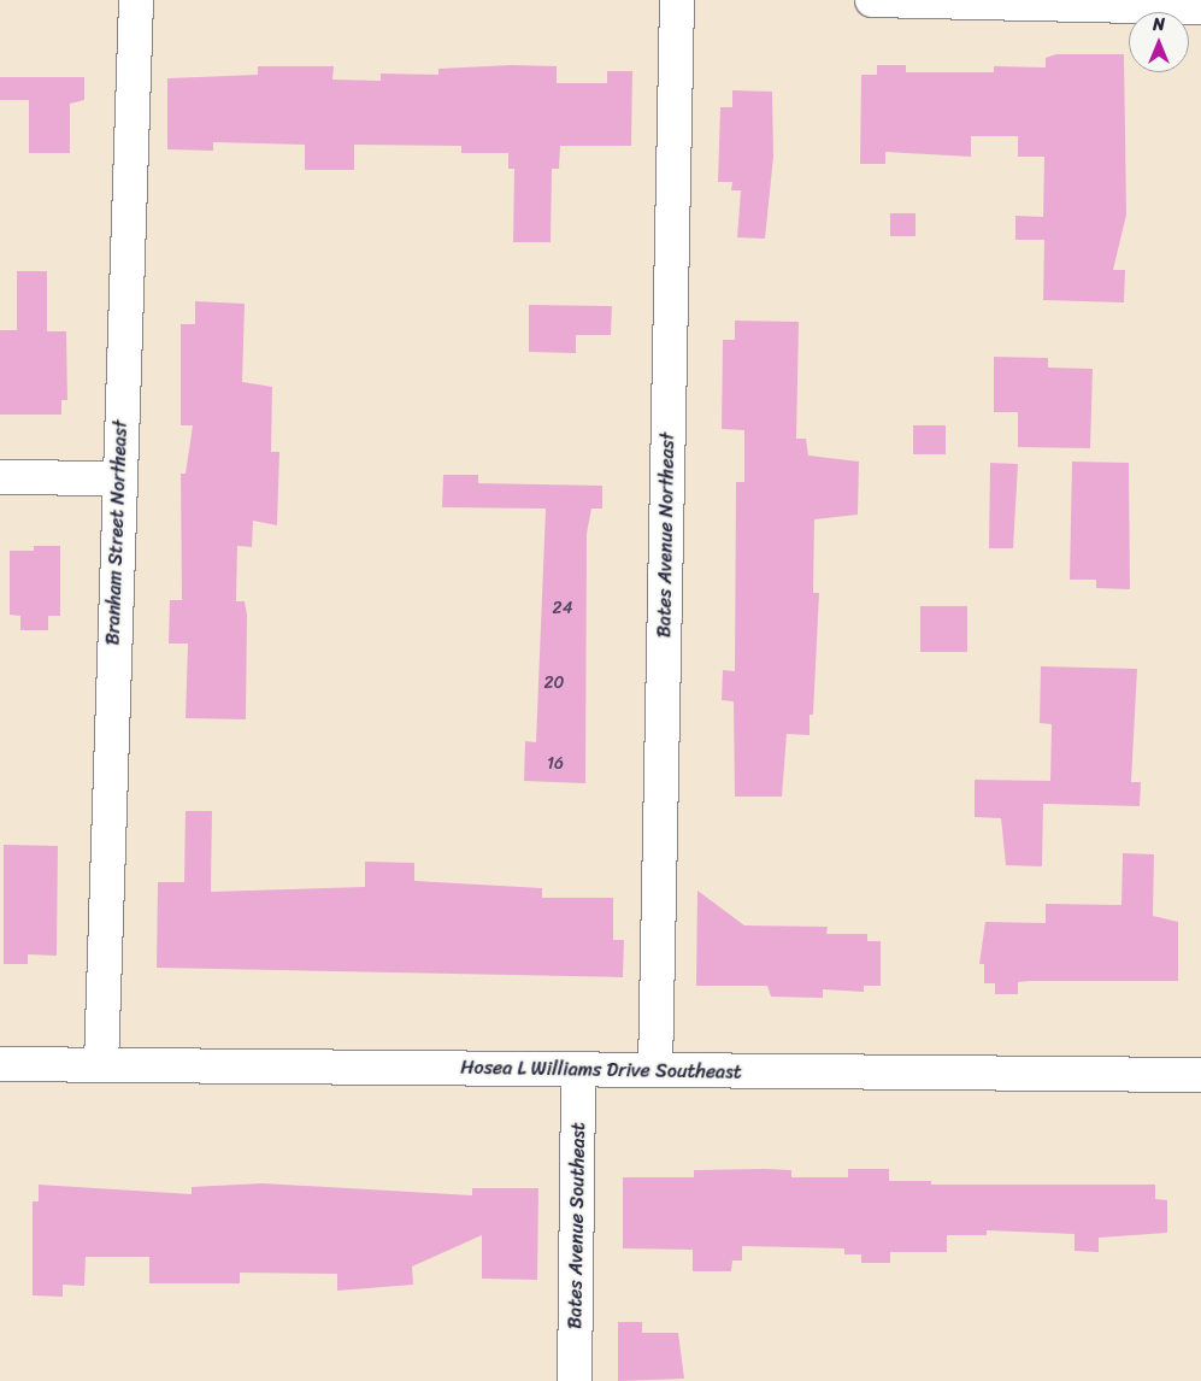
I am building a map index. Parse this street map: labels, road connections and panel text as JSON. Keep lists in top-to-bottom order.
{
  "streets": {
    "street": [
      "Branham Street Northeast",
      "Bates Avenue Northeast",
      "Hosea L Williams Drive Southeast",
      "Bates Avenue Southeast"
    ]
  },
  "crossings": [
    ["Branham Street Northeast", "Hosea L Williams Drive Southeast"],
    ["Bates Avenue Northeast", "Hosea L Williams Drive Southeast"],
    ["Hosea L Williams Drive Southeast", "Bates Avenue Southeast"]
  ],
  "house_numbers": ["24", "20", "16"],
  "north": "top"
}
